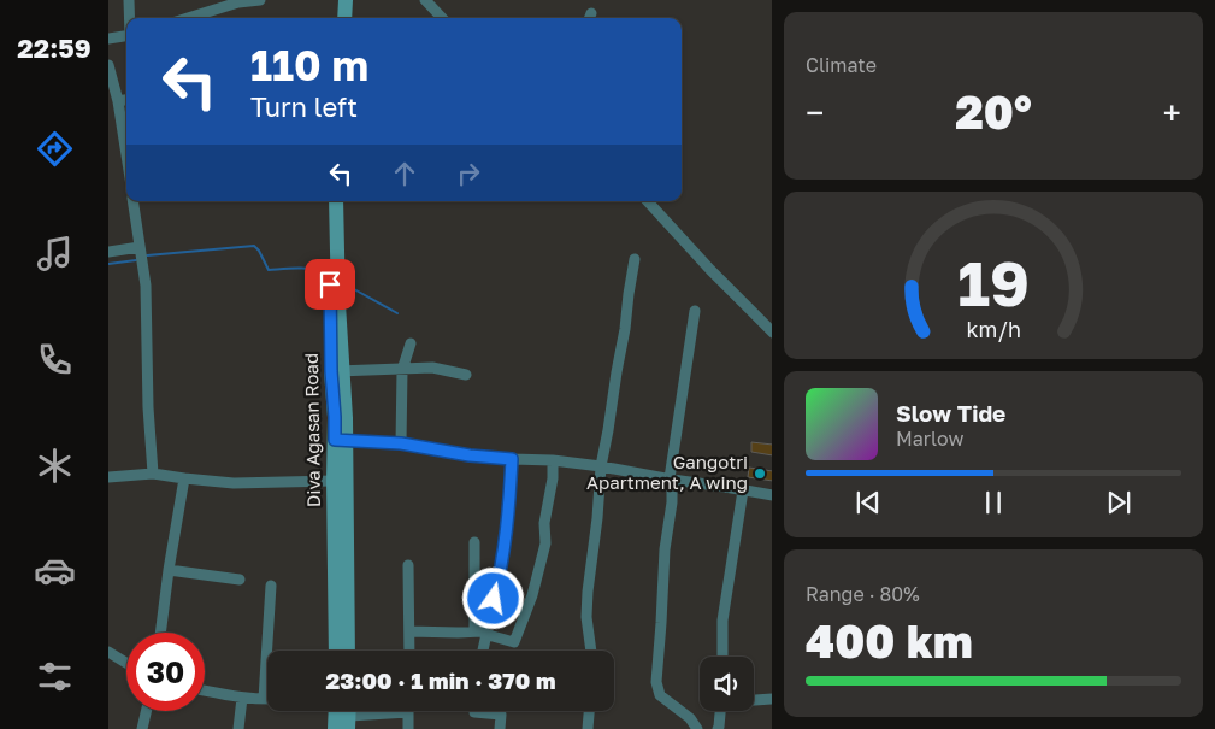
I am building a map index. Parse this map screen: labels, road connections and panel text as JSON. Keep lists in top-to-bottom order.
{
  "streets": {
    "street": ["Diva Agasan Road"]
  },
  "places": ["Gangotri Apartment, A wing"],
  "page": {
    "tabs": "22:59",
    "tile": [
      "Climate",
      ["Range · 80%", "400 km"]
    ],
    "turn": ["110 m", "Turn left"],
    "heat": ["−", "20°", "+"],
    "song": ["Slow Tide", "Marlow"],
    "limit": "30",
    "trip": "23:00 · 1 min · 370 m",
    "gauge": ["19", "km/h"]
  }
}
